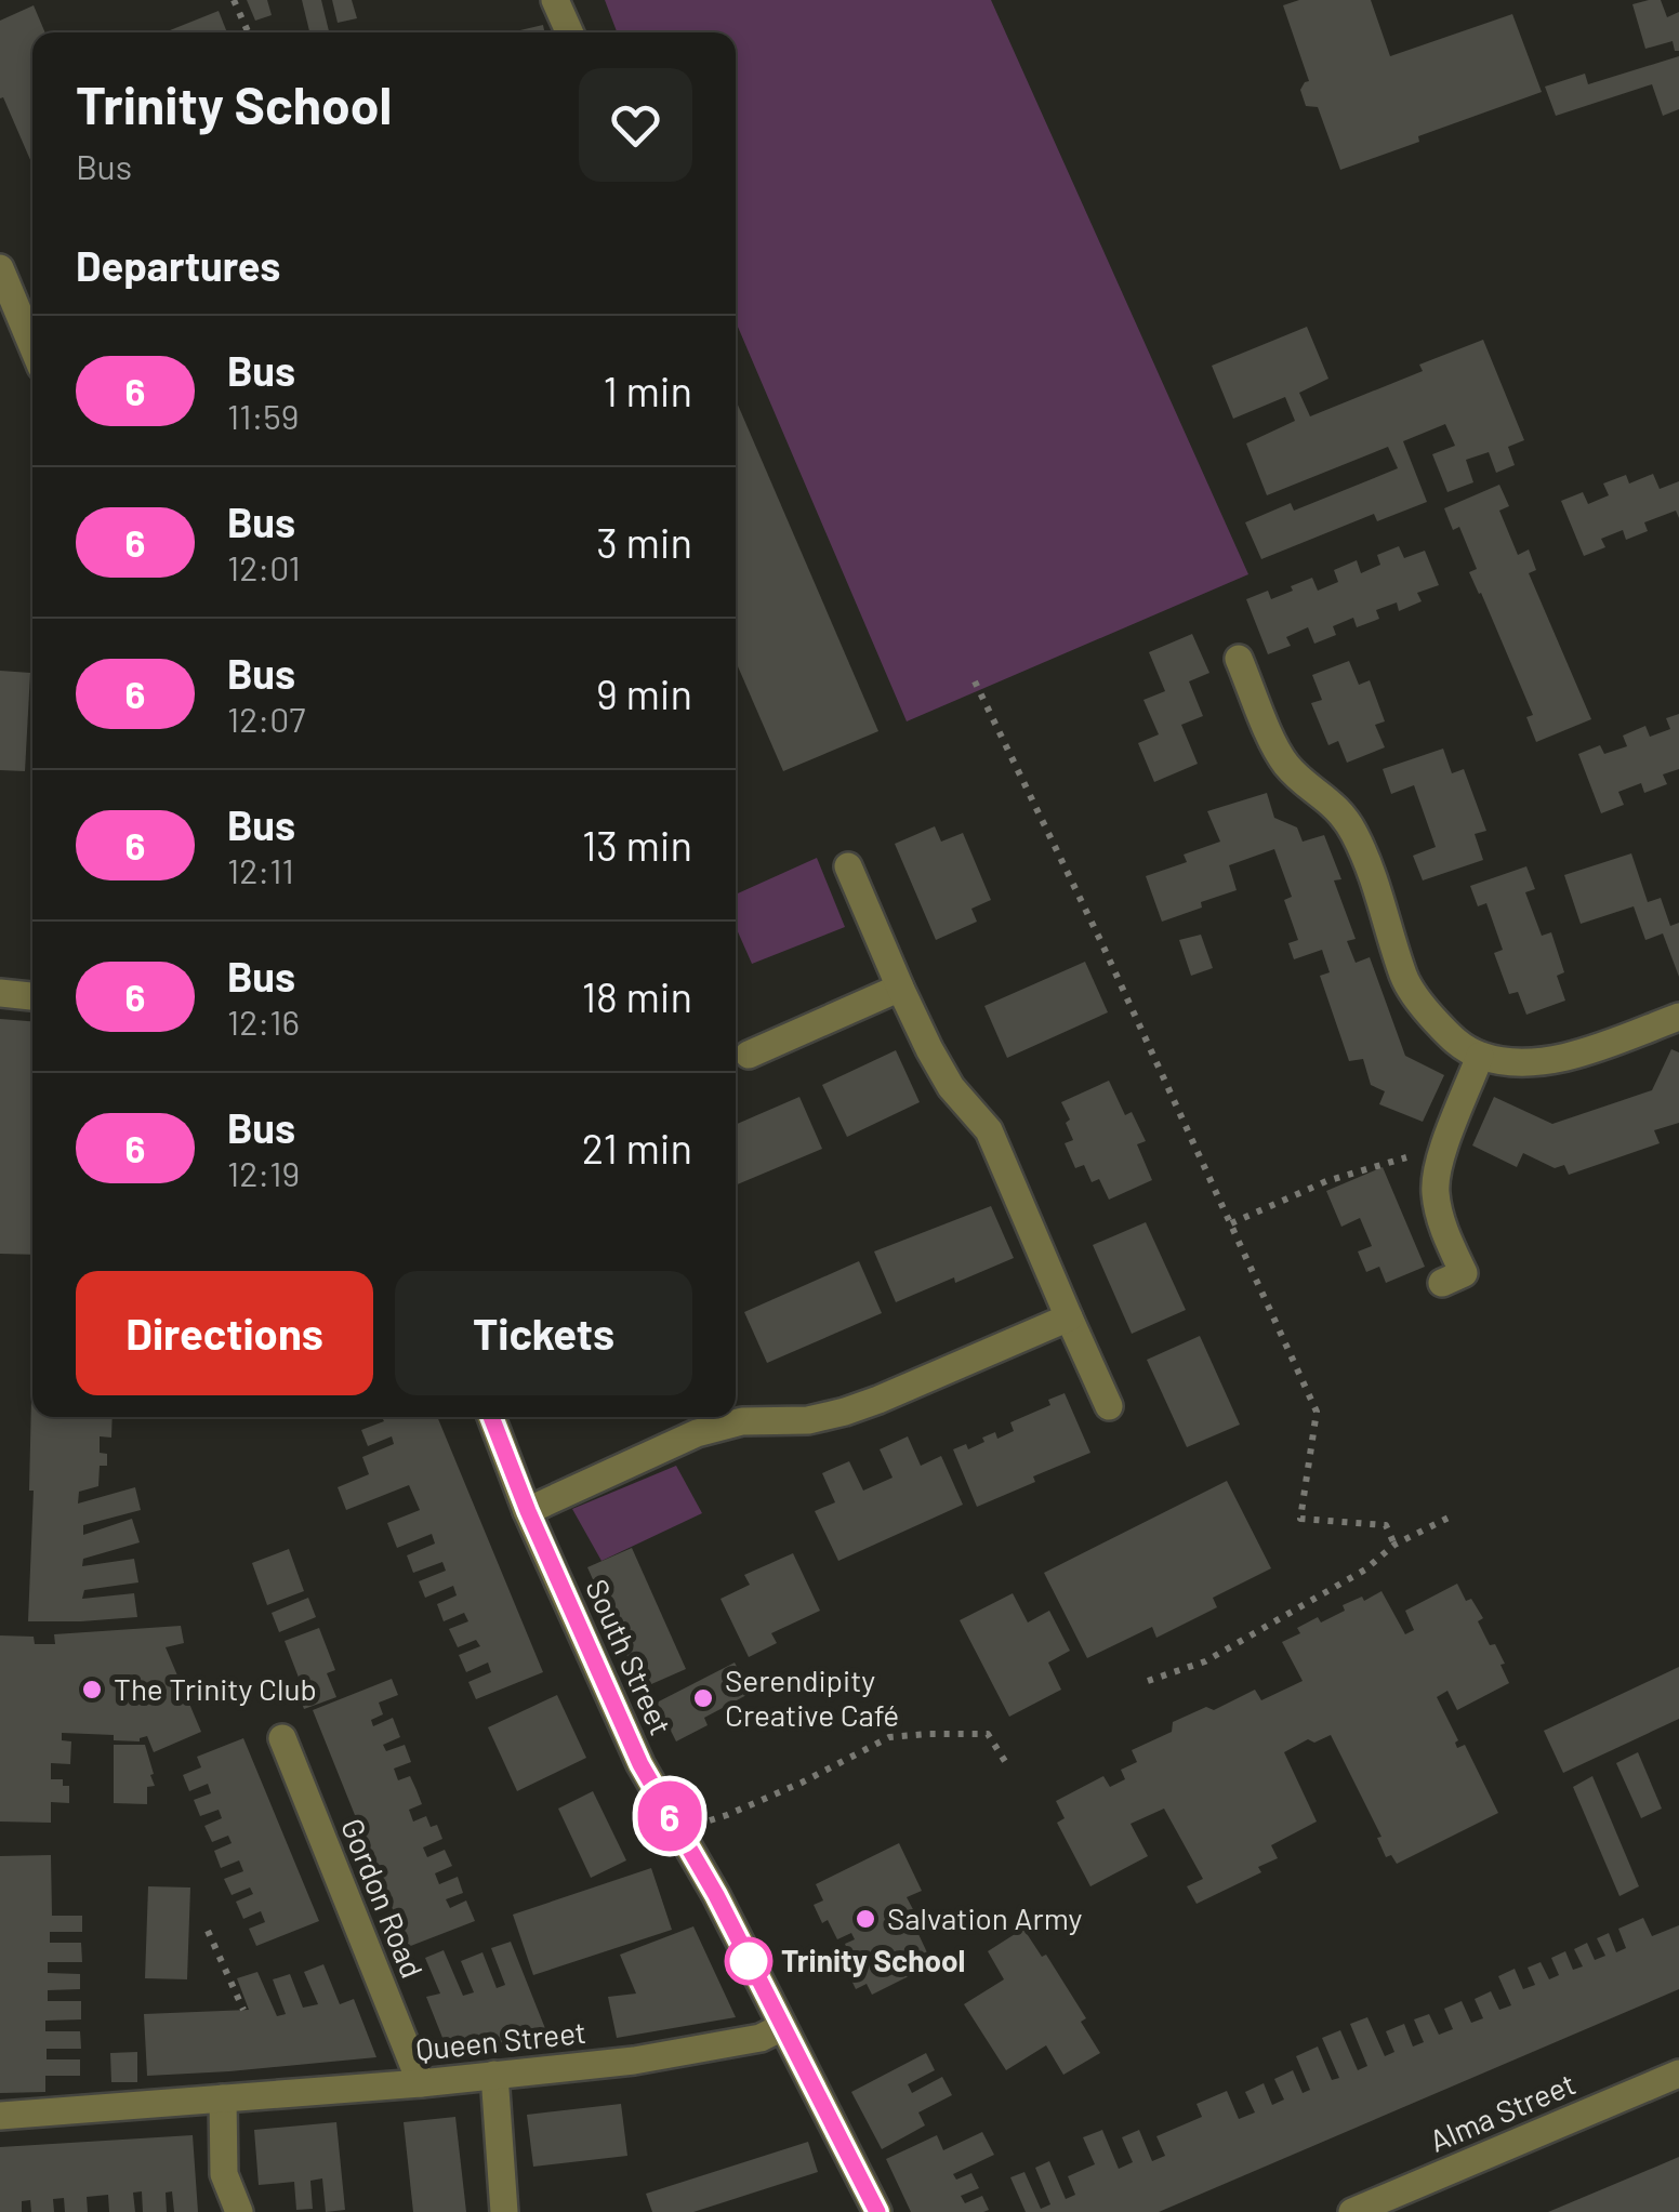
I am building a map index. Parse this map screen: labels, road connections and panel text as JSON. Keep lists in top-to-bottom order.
{
  "streets": {
    "street": [
      "South Street",
      "Gordon Road",
      "Queen Street",
      "Alma Street"
    ]
  },
  "crossings": [
    ["South Street", "Queen Street"],
    ["Gordon Road", "Queen Street"]
  ],
  "places": [
    "The Trinity Club",
    "Serendipity Creative Café",
    "Salvation Army",
    "Trinity School"
  ],
  "lines": ["bus line 6"],
  "page": {
    "on_map": "6",
    "heading": [
      ["Trinity School", "Bus"],
      "Departures"
    ],
    "list": [
      {
        "mark": "6",
        "name": "Bus",
        "note": "11:59",
        "value": "1 min"
      },
      {
        "mark": "6",
        "name": "Bus",
        "note": "12:01",
        "value": "3 min"
      },
      {
        "mark": "6",
        "name": "Bus",
        "note": "12:07",
        "value": "9 min"
      },
      {
        "mark": "6",
        "name": "Bus",
        "note": "12:11",
        "value": "13 min"
      },
      {
        "mark": "6",
        "name": "Bus",
        "note": "12:16",
        "value": "18 min"
      },
      {
        "mark": "6",
        "name": "Bus",
        "note": "12:19",
        "value": "21 min"
      }
    ],
    "buttons": ["Directions", "Tickets"]
  }
}
